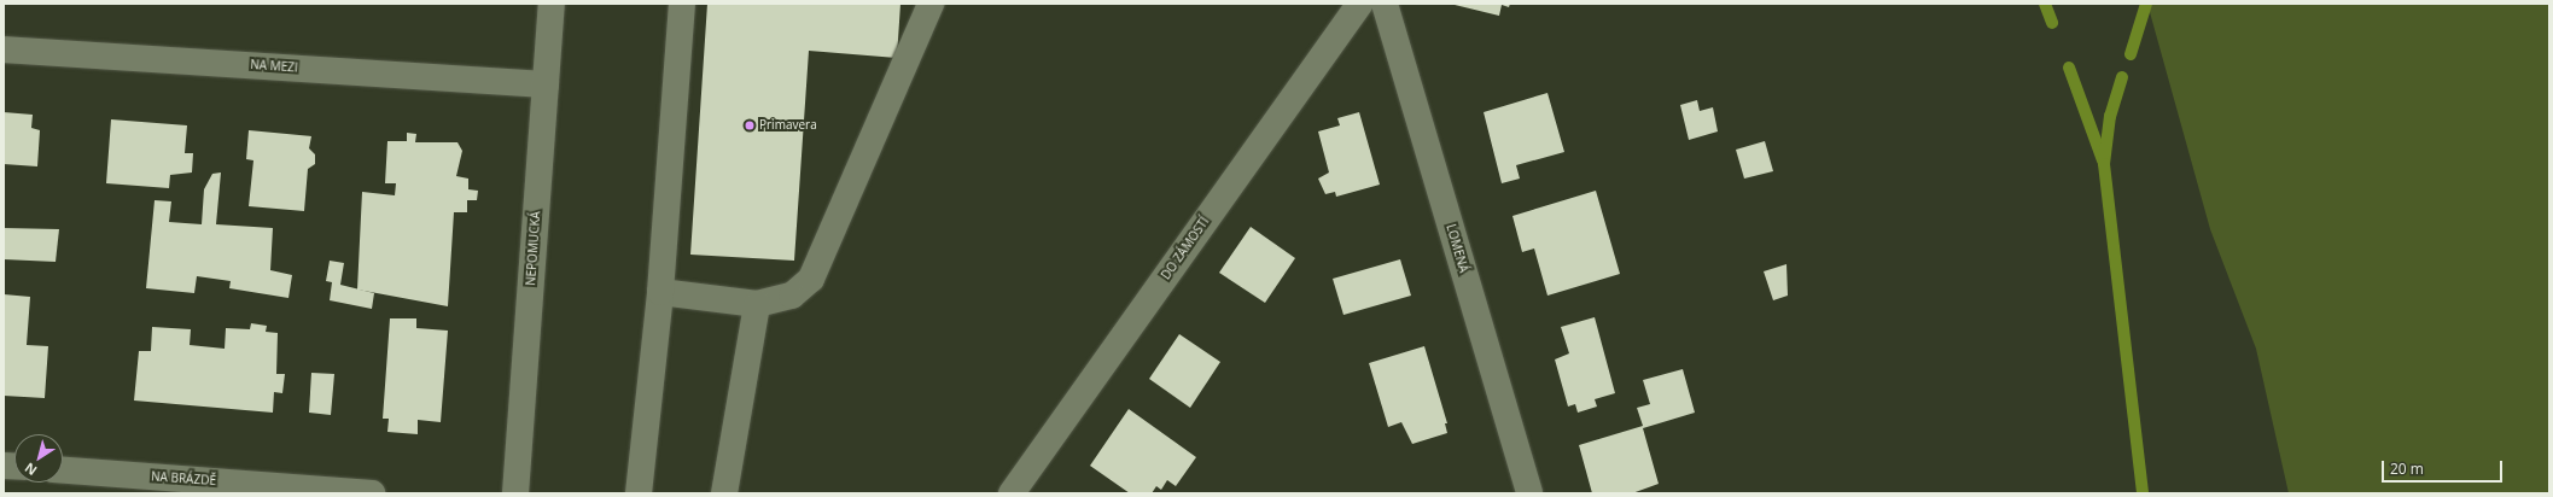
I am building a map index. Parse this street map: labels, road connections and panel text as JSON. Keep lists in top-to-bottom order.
{
  "streets": {
    "street": [
      "NA MEZI",
      "NEPOMUCKÁ",
      "DO ZÁMOSTÍ",
      "LOMENÁ",
      "NA BRÁZDĚ"
    ]
  },
  "crossings": [
    ["NA MEZI", "NEPOMUCKÁ"]
  ],
  "places": ["Primavera"],
  "scale_bar": "20 m",
  "north": "bottom left"
}
